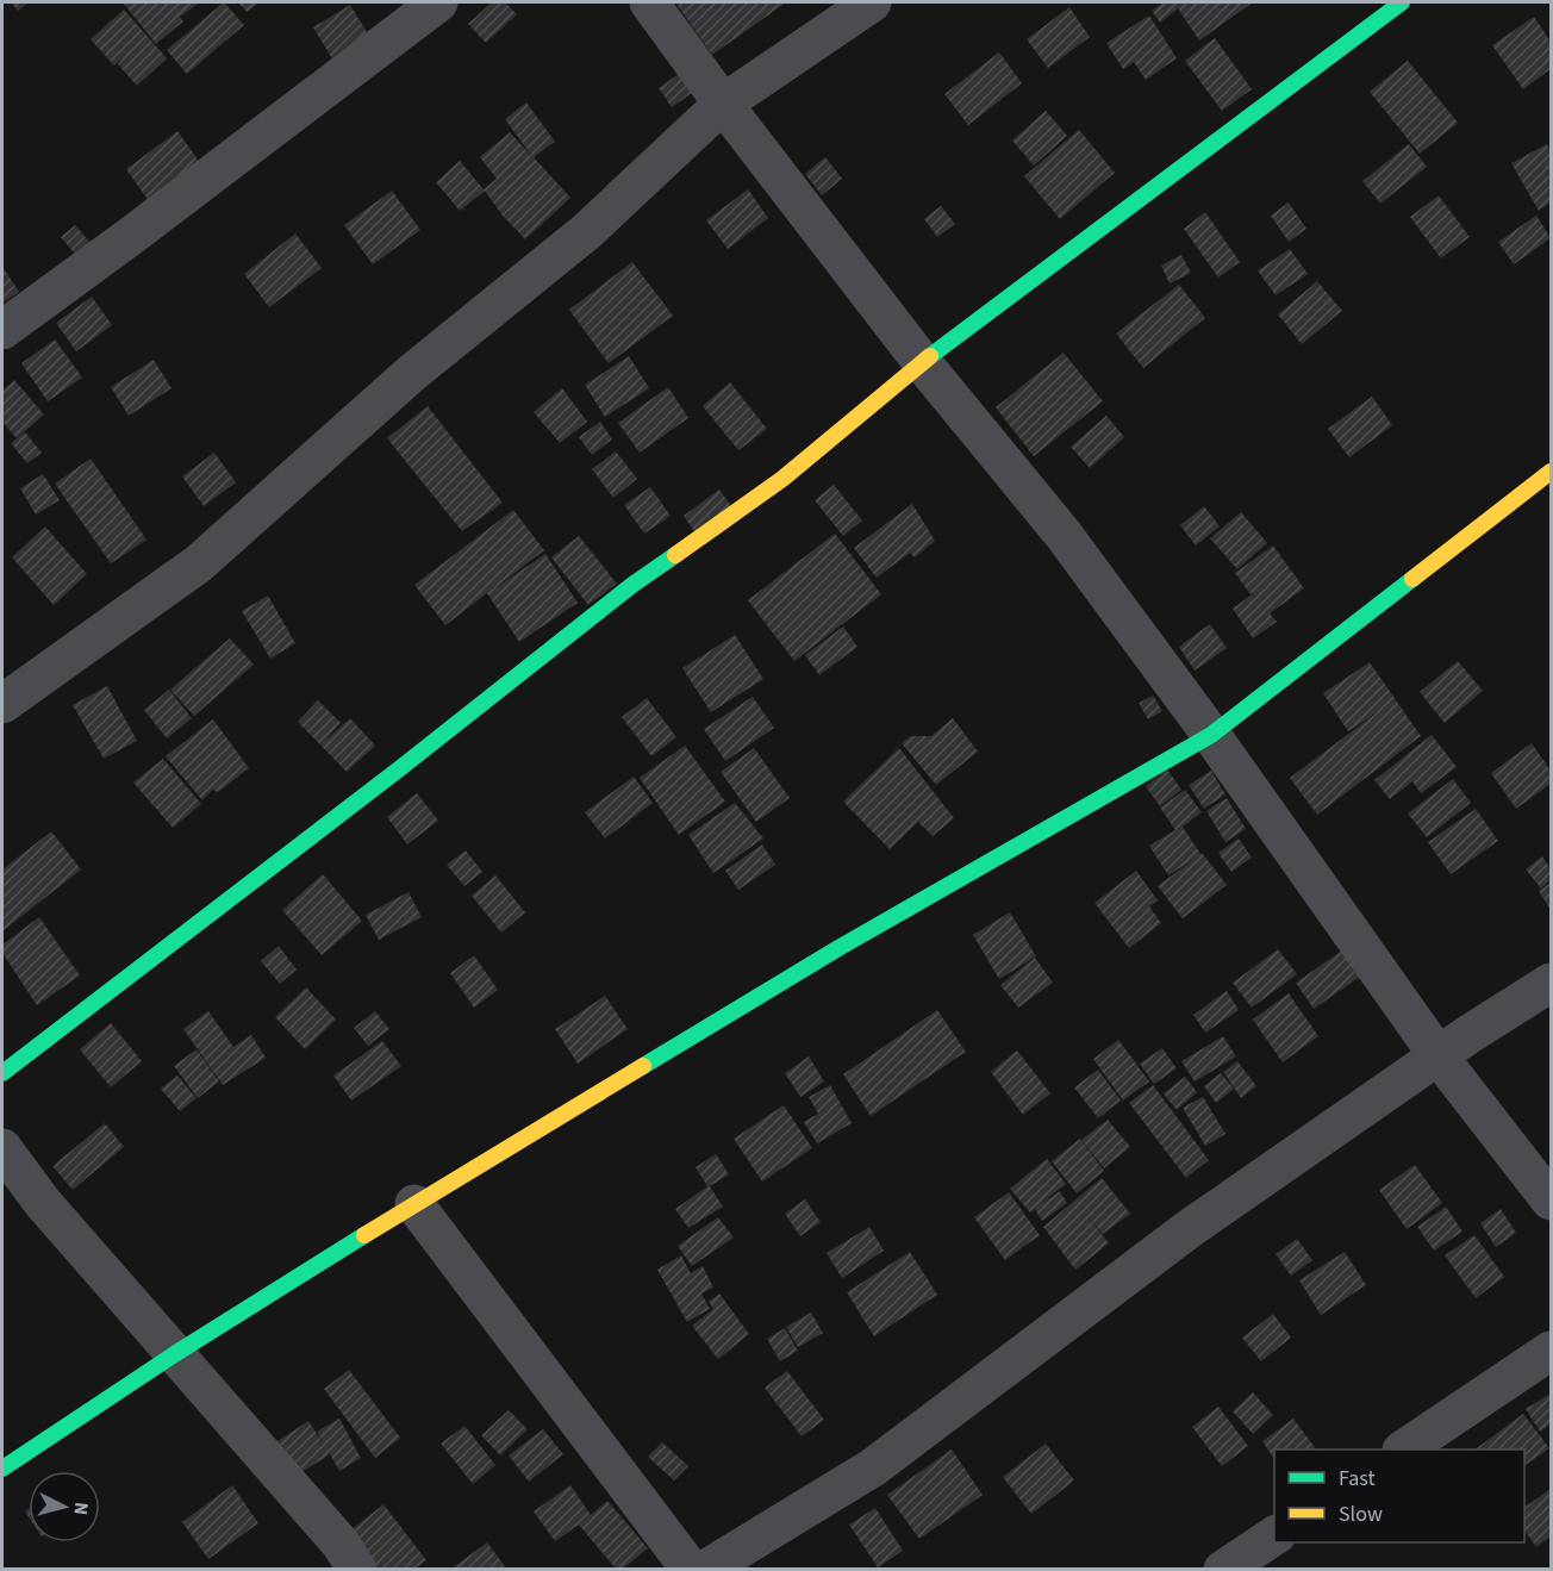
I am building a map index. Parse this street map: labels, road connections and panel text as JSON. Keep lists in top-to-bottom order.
{
  "legend": ["Fast", "Slow"],
  "north": "right"
}
